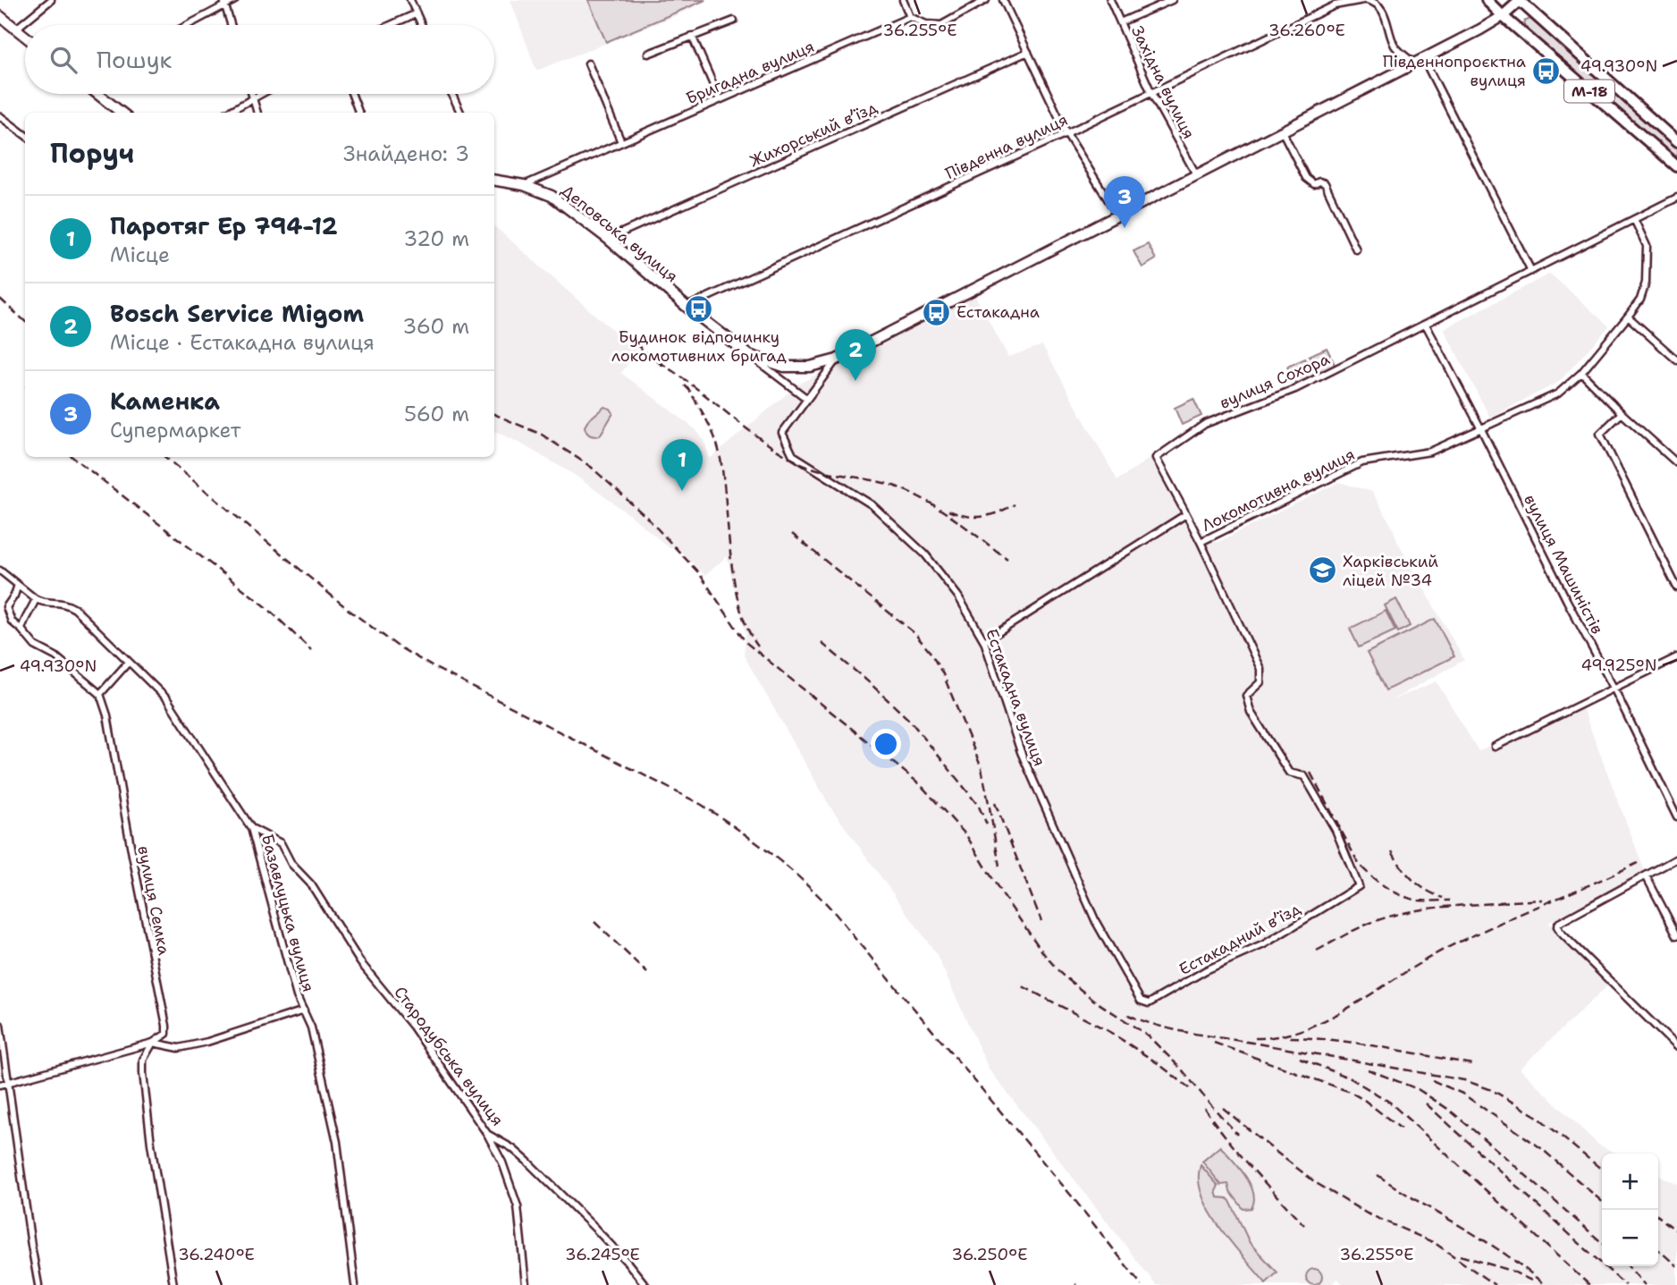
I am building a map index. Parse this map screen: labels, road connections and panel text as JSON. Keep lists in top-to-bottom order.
{
  "streets": {
    "main road": ["М-18", "Деповська вулиця"],
    "street": [
      "Бригадна вулиця",
      "Західна вулиця",
      "Жихорський в’їзд",
      "Південна вулиця",
      "вулиця Сохора",
      "Локомотивна вулиця",
      "вулиця Машиністів",
      "Естакадна вулиця",
      "вулиця Семка",
      "Базавлуцька вулиця",
      "Естакадний в’їзд",
      "Стародубська вулиця"
    ]
  },
  "crossings": [
    ["Бригадна вулиця", "Деповська вулиця"],
    ["Західна вулиця", "Південна вулиця"],
    ["Жихорський в’їзд", "Деповська вулиця"],
    ["Південна вулиця", "Деповська вулиця"],
    ["вулиця Сохора", "Локомотивна вулиця"],
    ["вулиця Сохора", "вулиця Машиністів"],
    ["вулиця Сохора", "Естакадний в’їзд"],
    ["Локомотивна вулиця", "вулиця Машиністів"],
    ["Локомотивна вулиця", "Естакадний в’їзд"],
    ["Естакадна вулиця", "Естакадний в’їзд"],
    ["Базавлуцька вулиця", "Стародубська вулиця"]
  ],
  "places": {
    "bus stop": ["Південнопроєктна вулиця", "Будинок відпочинку локомотивних бригад", "Естакадна"],
    "school or university": ["Харківський ліцей №34"]
  },
  "page": {
    "search": "Пошук",
    "heading": ["Поруч", "Знайдено: 3"],
    "pins": ["3", "2", "1"],
    "list": [
      {
        "mark": "1",
        "name": "Паротяг Ер 794-12",
        "note": "Місце",
        "value": "320 m"
      },
      {
        "mark": "2",
        "name": "Bosch Service Migom",
        "note": "Місце · Естакадна вулиця",
        "value": "360 m"
      },
      {
        "mark": "3",
        "name": "Каменка",
        "note": "Супермаркет",
        "value": "560 m"
      }
    ],
    "map_buttons": ["+", "−"]
  },
  "coordinates": [
    "36.255°E",
    "36.260°E",
    "49.930°N",
    "49.925°N",
    "36.240°E",
    "36.245°E",
    "36.250°E"
  ]
}
